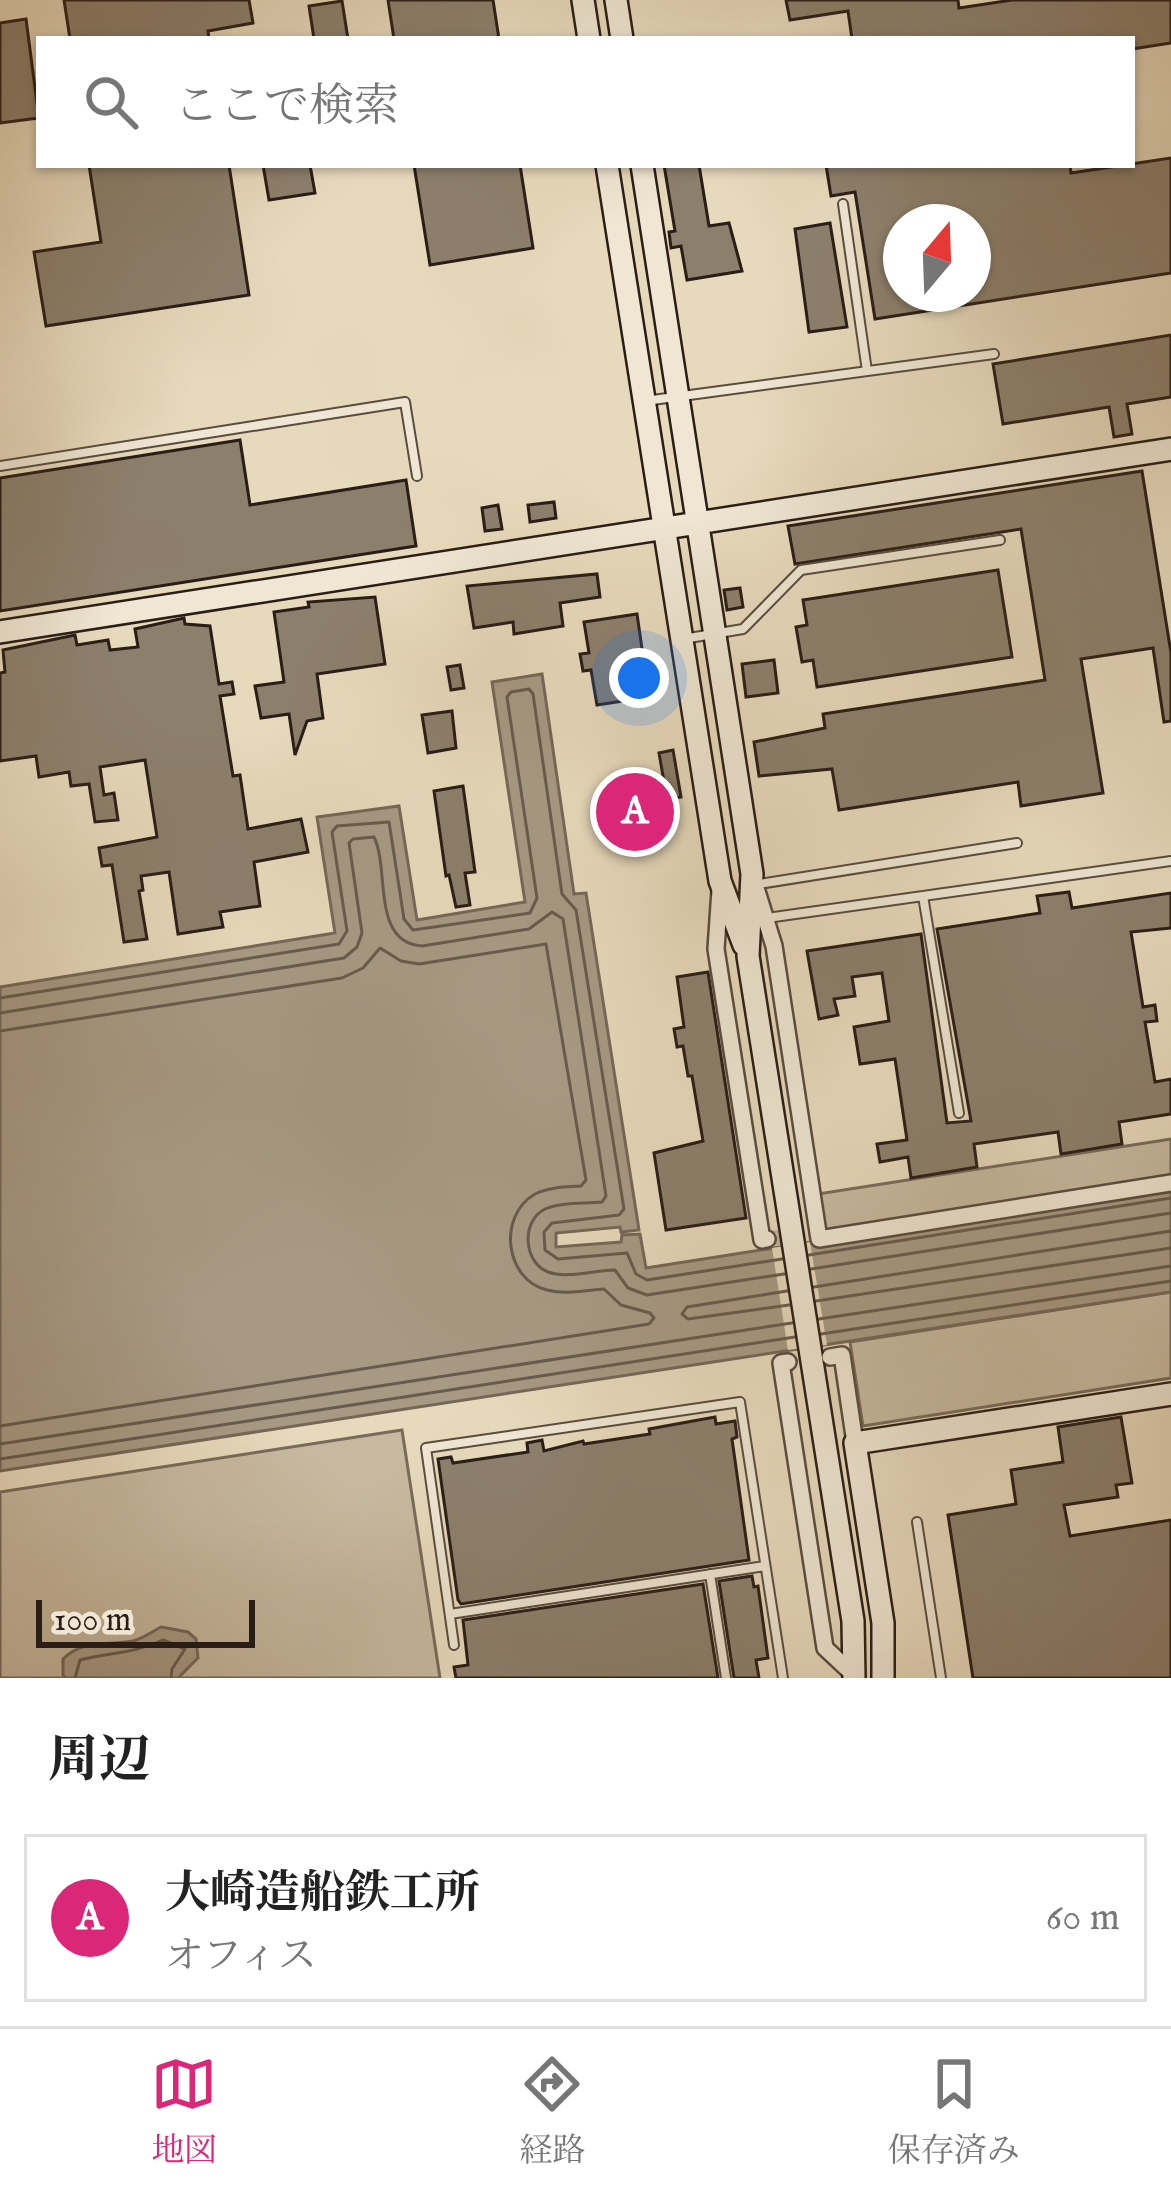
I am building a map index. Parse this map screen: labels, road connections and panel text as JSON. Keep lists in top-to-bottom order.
{
  "scale_bar": "100 m",
  "north": "top",
  "page": {
    "search": "ここで検索",
    "pins": "A",
    "scale": "100 m",
    "heading": "周辺",
    "list": [
      {
        "mark": "A",
        "name": "大崎造船鉄工所",
        "note": "オフィス",
        "value": "60 m"
      }
    ],
    "nav": ["地図", "経路", "保存済み"]
  }
}
